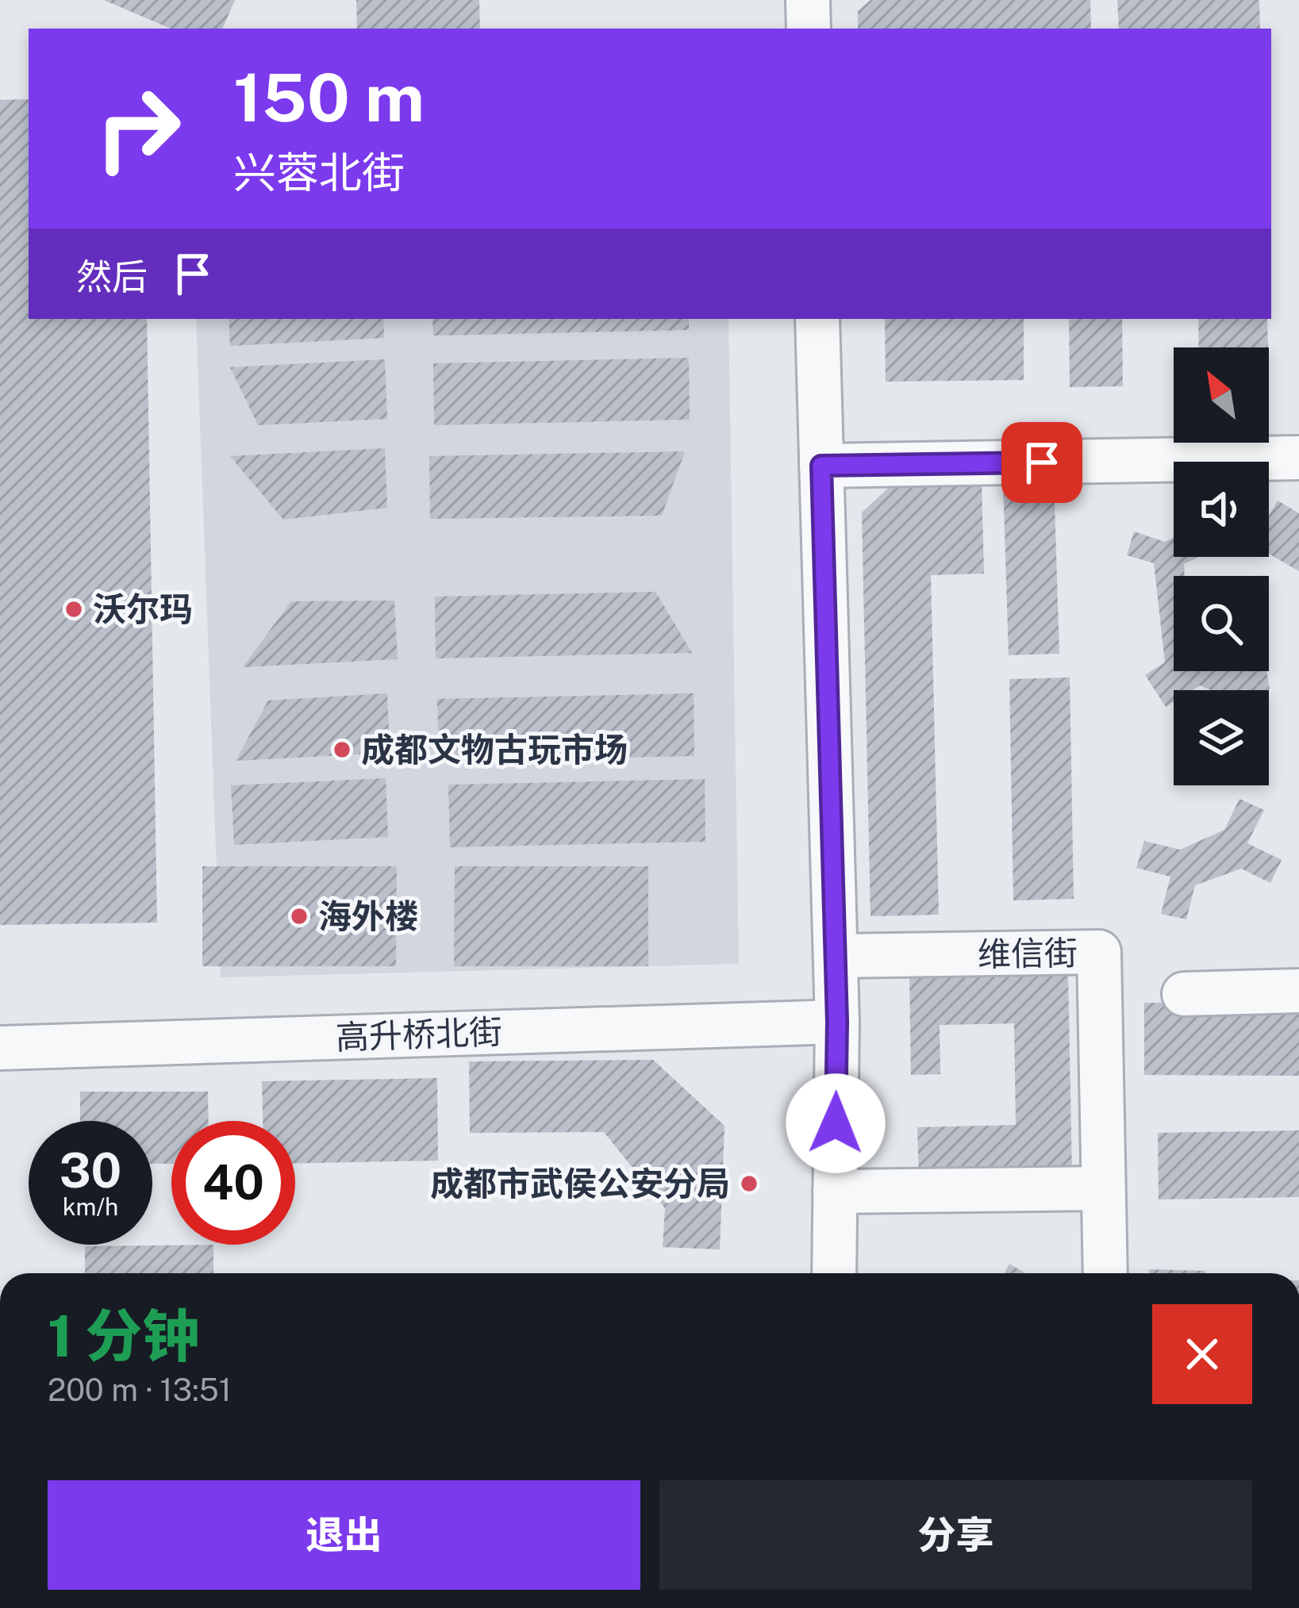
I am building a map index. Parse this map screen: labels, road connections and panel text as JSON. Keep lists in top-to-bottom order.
{
  "streets": {
    "street": ["维信街", "高升桥北街"]
  },
  "places": [
    "沃尔玛",
    "成都文物古玩市场",
    "海外楼",
    "成都市武侯公安分局"
  ],
  "north": "top left",
  "page": {
    "turn": ["150 m", "兴蓉北街"],
    "then": "然后",
    "speed": "30 km/h",
    "limit": "40",
    "heading": ["1 分钟", "200 m · 13:51"],
    "buttons": ["退出", "分享"]
  }
}
